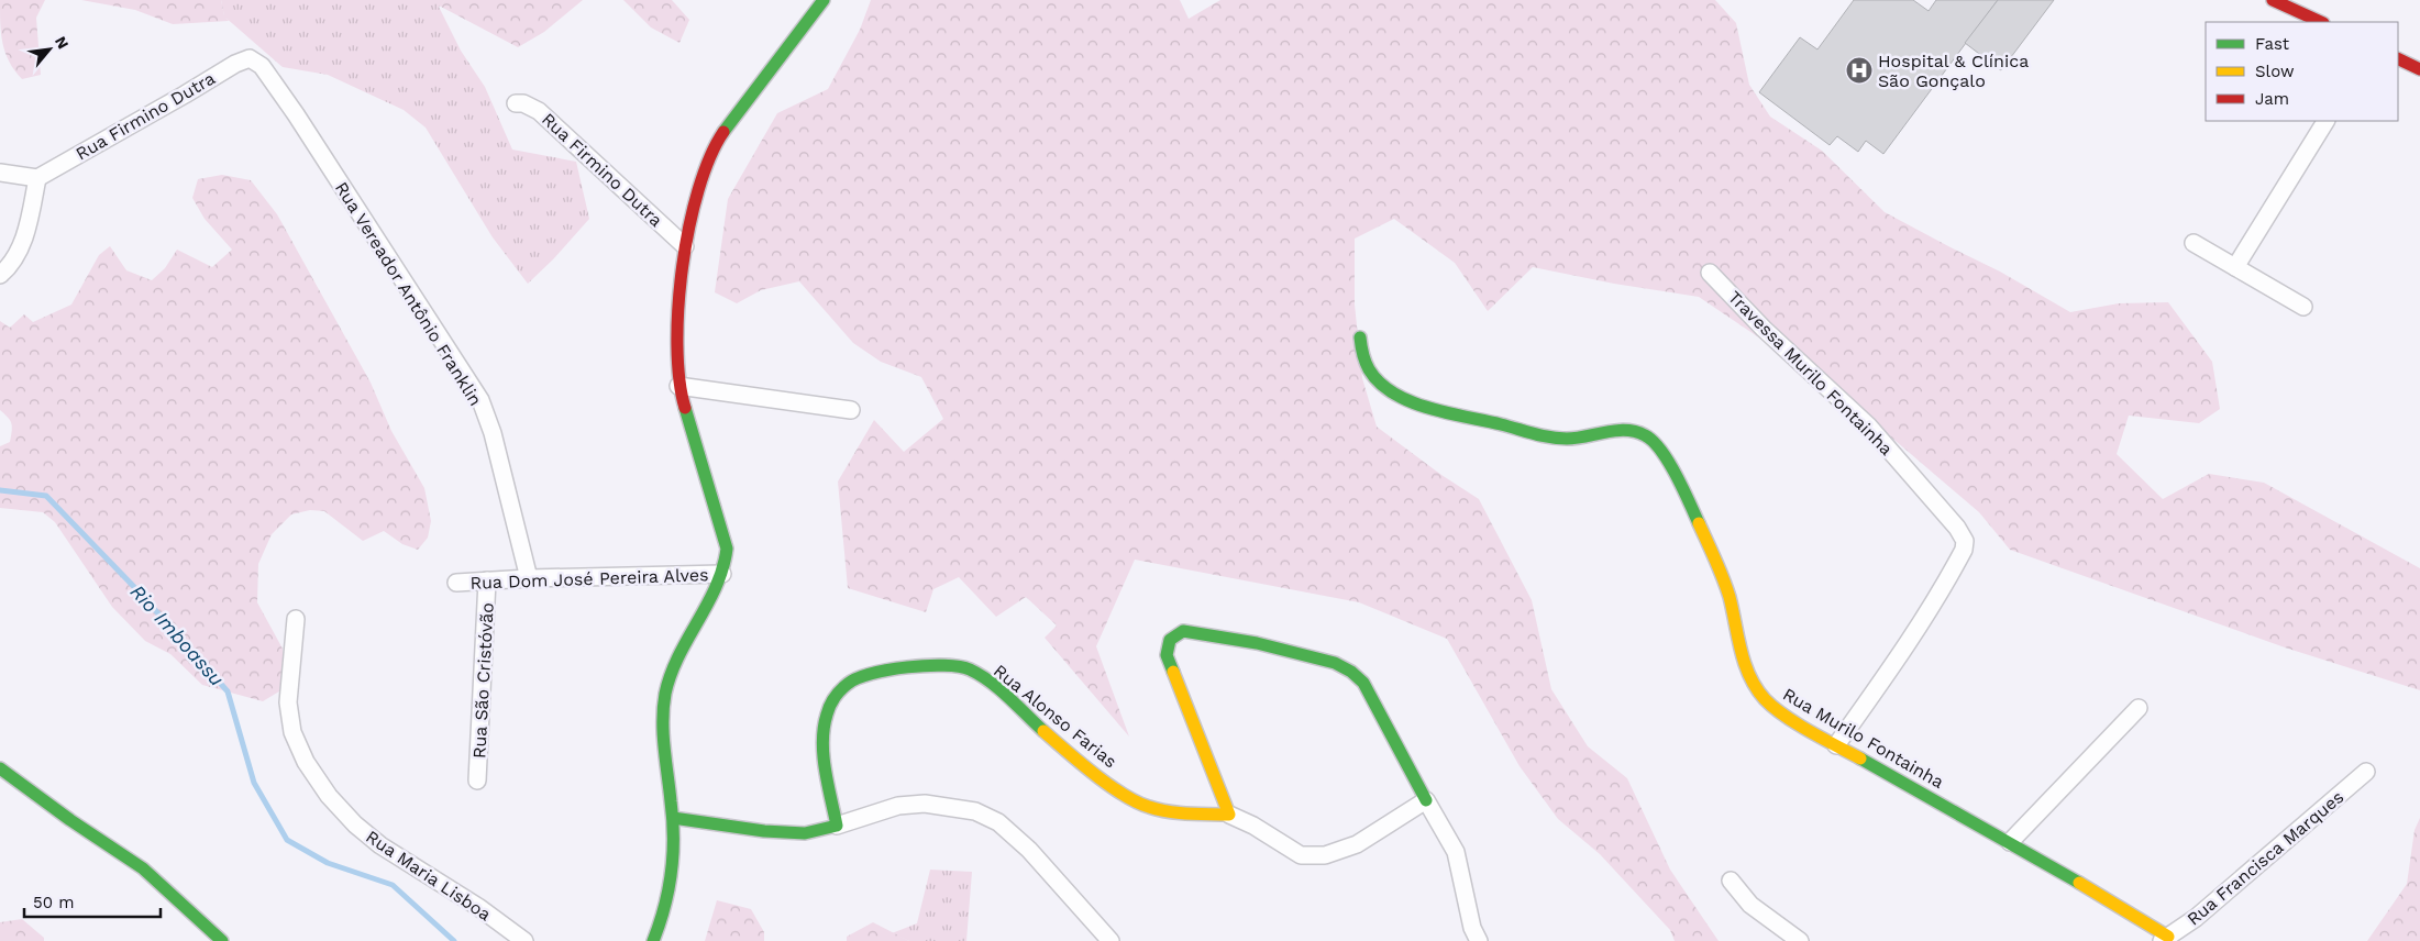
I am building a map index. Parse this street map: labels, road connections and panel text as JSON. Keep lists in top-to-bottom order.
{
  "streets": {
    "street": [
      "Rua Firmino Dutra",
      "Rua Vereador Antônio Franklin",
      "Travessa Murilo Fontainha",
      "Rua Dom José Pereira Alves",
      "Rua São Cristóvão",
      "Rua Alonso Farias",
      "Rua Murilo Fontainha",
      "Rua Francisca Marques",
      "Rua Maria Lisboa"
    ]
  },
  "crossings": [
    ["Rua Firmino Dutra", "Rua Vereador Antônio Franklin"],
    ["Rua Vereador Antônio Franklin", "Rua Dom José Pereira Alves"],
    ["Travessa Murilo Fontainha", "Rua Murilo Fontainha"],
    ["Rua Dom José Pereira Alves", "Rua São Cristóvão"],
    ["Rua Murilo Fontainha", "Rua Francisca Marques"]
  ],
  "water": ["Rio Imboassu"],
  "places": {
    "hospital": ["Hospital & Clínica São Gonçalo"]
  },
  "legend": ["Fast", "Slow", "Jam"],
  "scale_bar": "50 m",
  "north": "top right"
}
